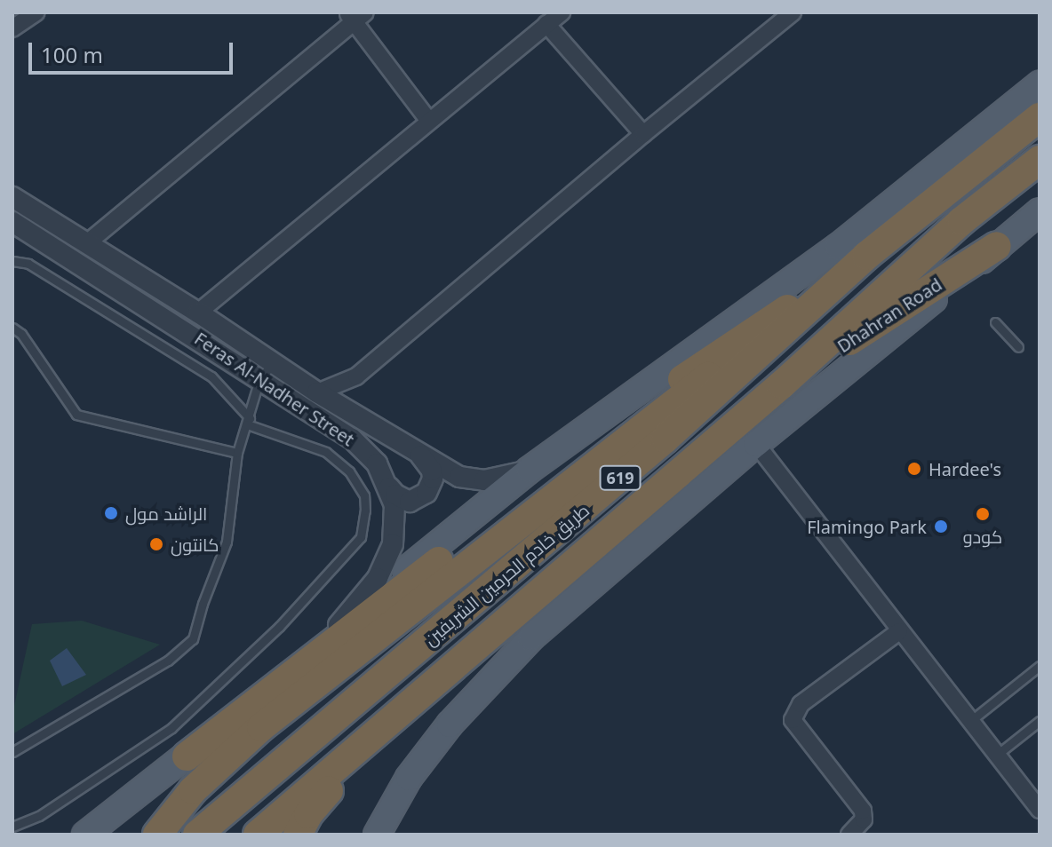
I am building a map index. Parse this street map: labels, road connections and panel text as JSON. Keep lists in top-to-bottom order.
{
  "streets": {
    "highway": ["Dhahran Road", "619", "طريق خادم الحرمين الشريفين"],
    "street": ["Feras Al-Nadher Street"]
  },
  "crossings": [
    ["Dhahran Road", "طريق خادم الحرمين الشريفين"]
  ],
  "places": [
    "Hardee's",
    "الراشد مول",
    "كودو",
    "Flamingo Park",
    "كانتون"
  ],
  "scale_bar": "100 m"
}
